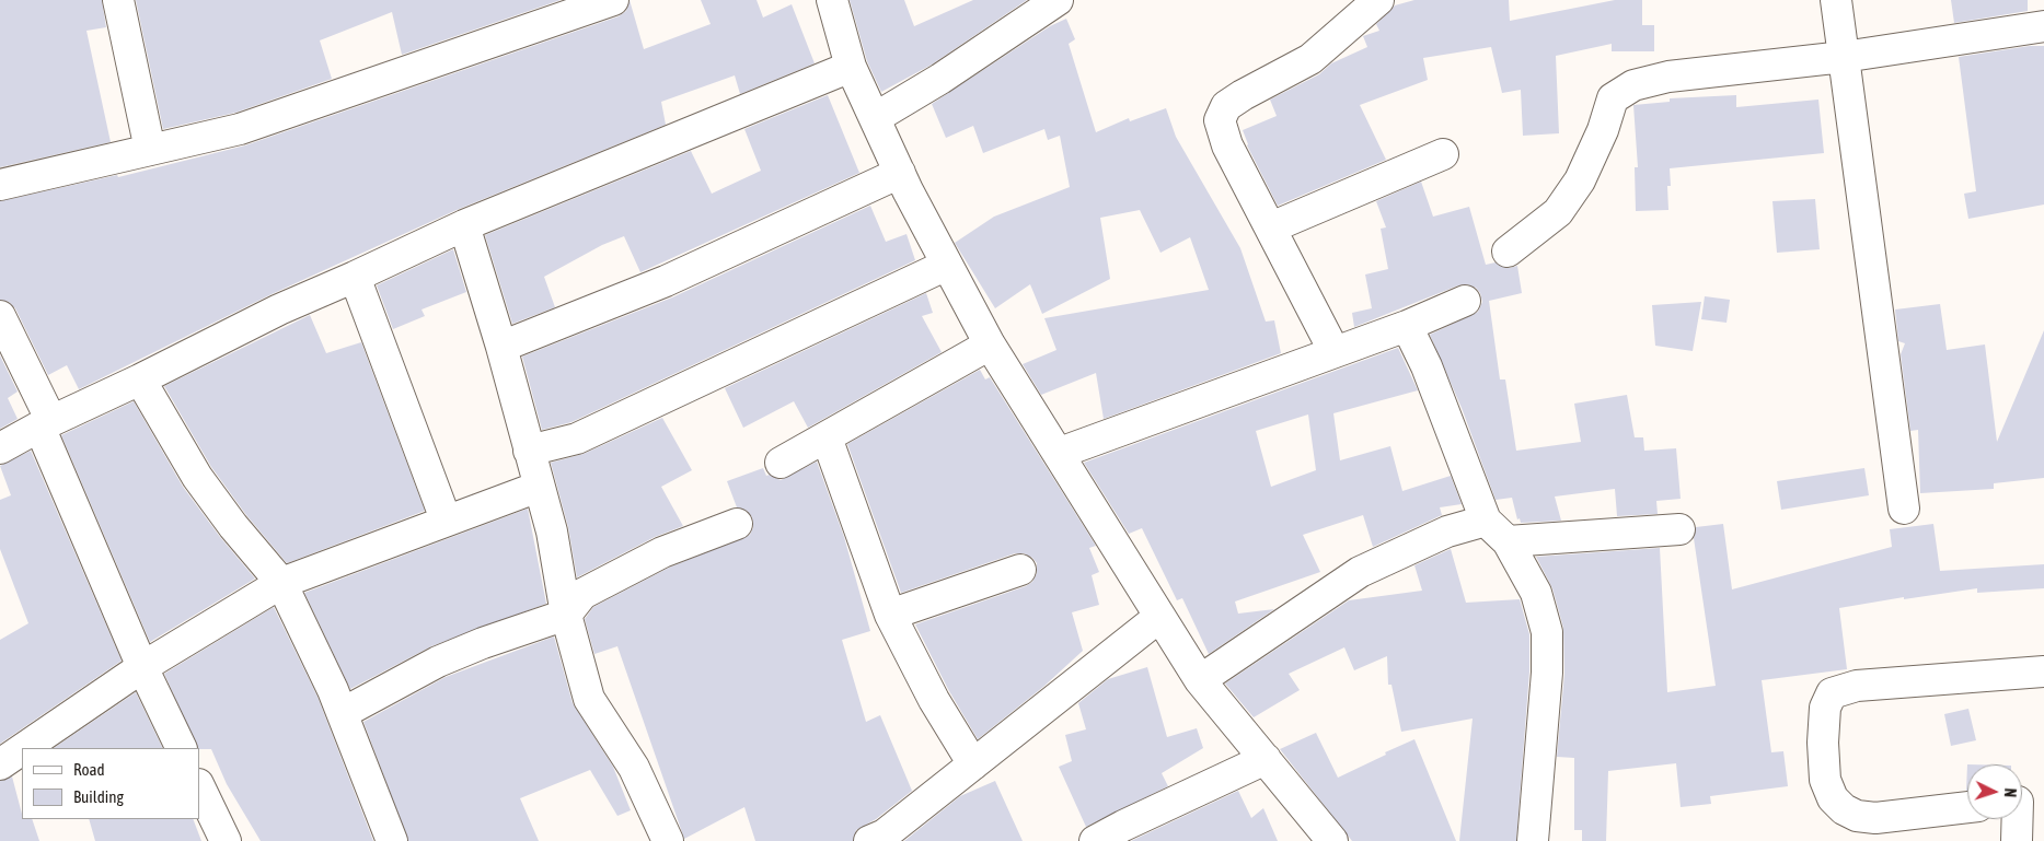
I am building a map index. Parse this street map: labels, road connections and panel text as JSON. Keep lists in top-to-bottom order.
{
  "legend": ["Road", "Building"],
  "north": "right"
}
